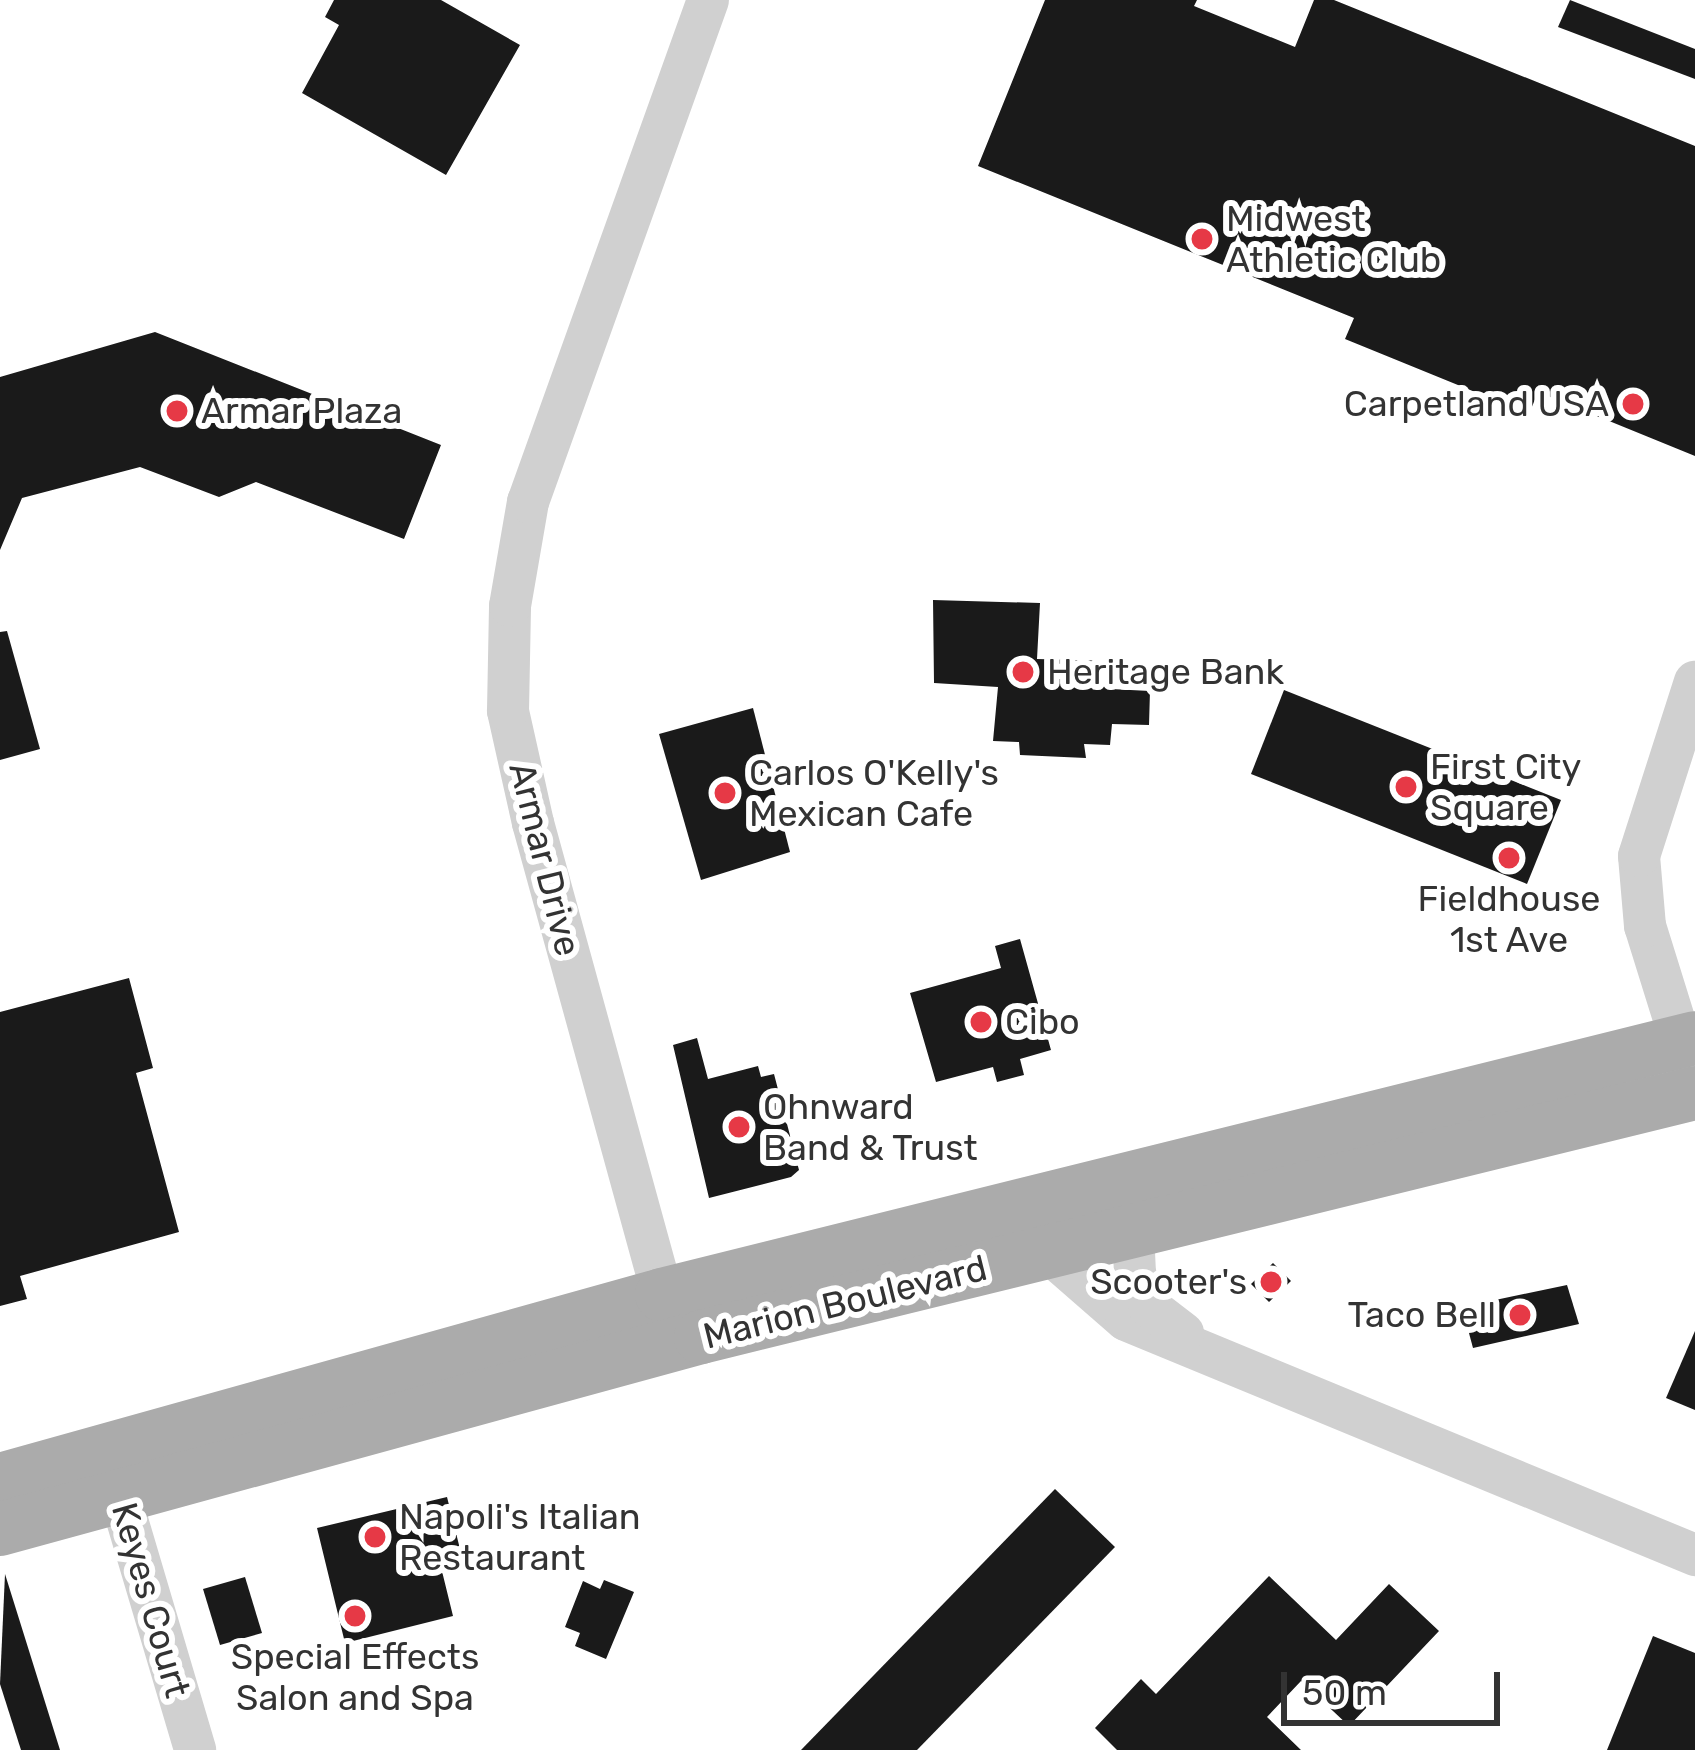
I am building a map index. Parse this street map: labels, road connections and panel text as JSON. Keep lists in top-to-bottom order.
{
  "streets": {
    "main road": ["Marion Boulevard"],
    "street": ["Armar Drive", "Keyes Court"]
  },
  "crossings": [
    ["Armar Drive", "Marion Boulevard"],
    ["Marion Boulevard", "Keyes Court"]
  ],
  "places": [
    "Midwest Athletic Club",
    "Carpetland USA",
    "Armar Plaza",
    "Heritage Bank",
    "First City Square",
    "Carlos O'Kelly's Mexican Cafe",
    "Fieldhouse 1st Ave",
    "Cibo",
    "Ohnward Band & Trust",
    "Scooter's",
    "Taco Bell",
    "Napoli's Italian Restaurant",
    "Special Effects Salon and Spa"
  ],
  "scale_bar": "50 m"
}
